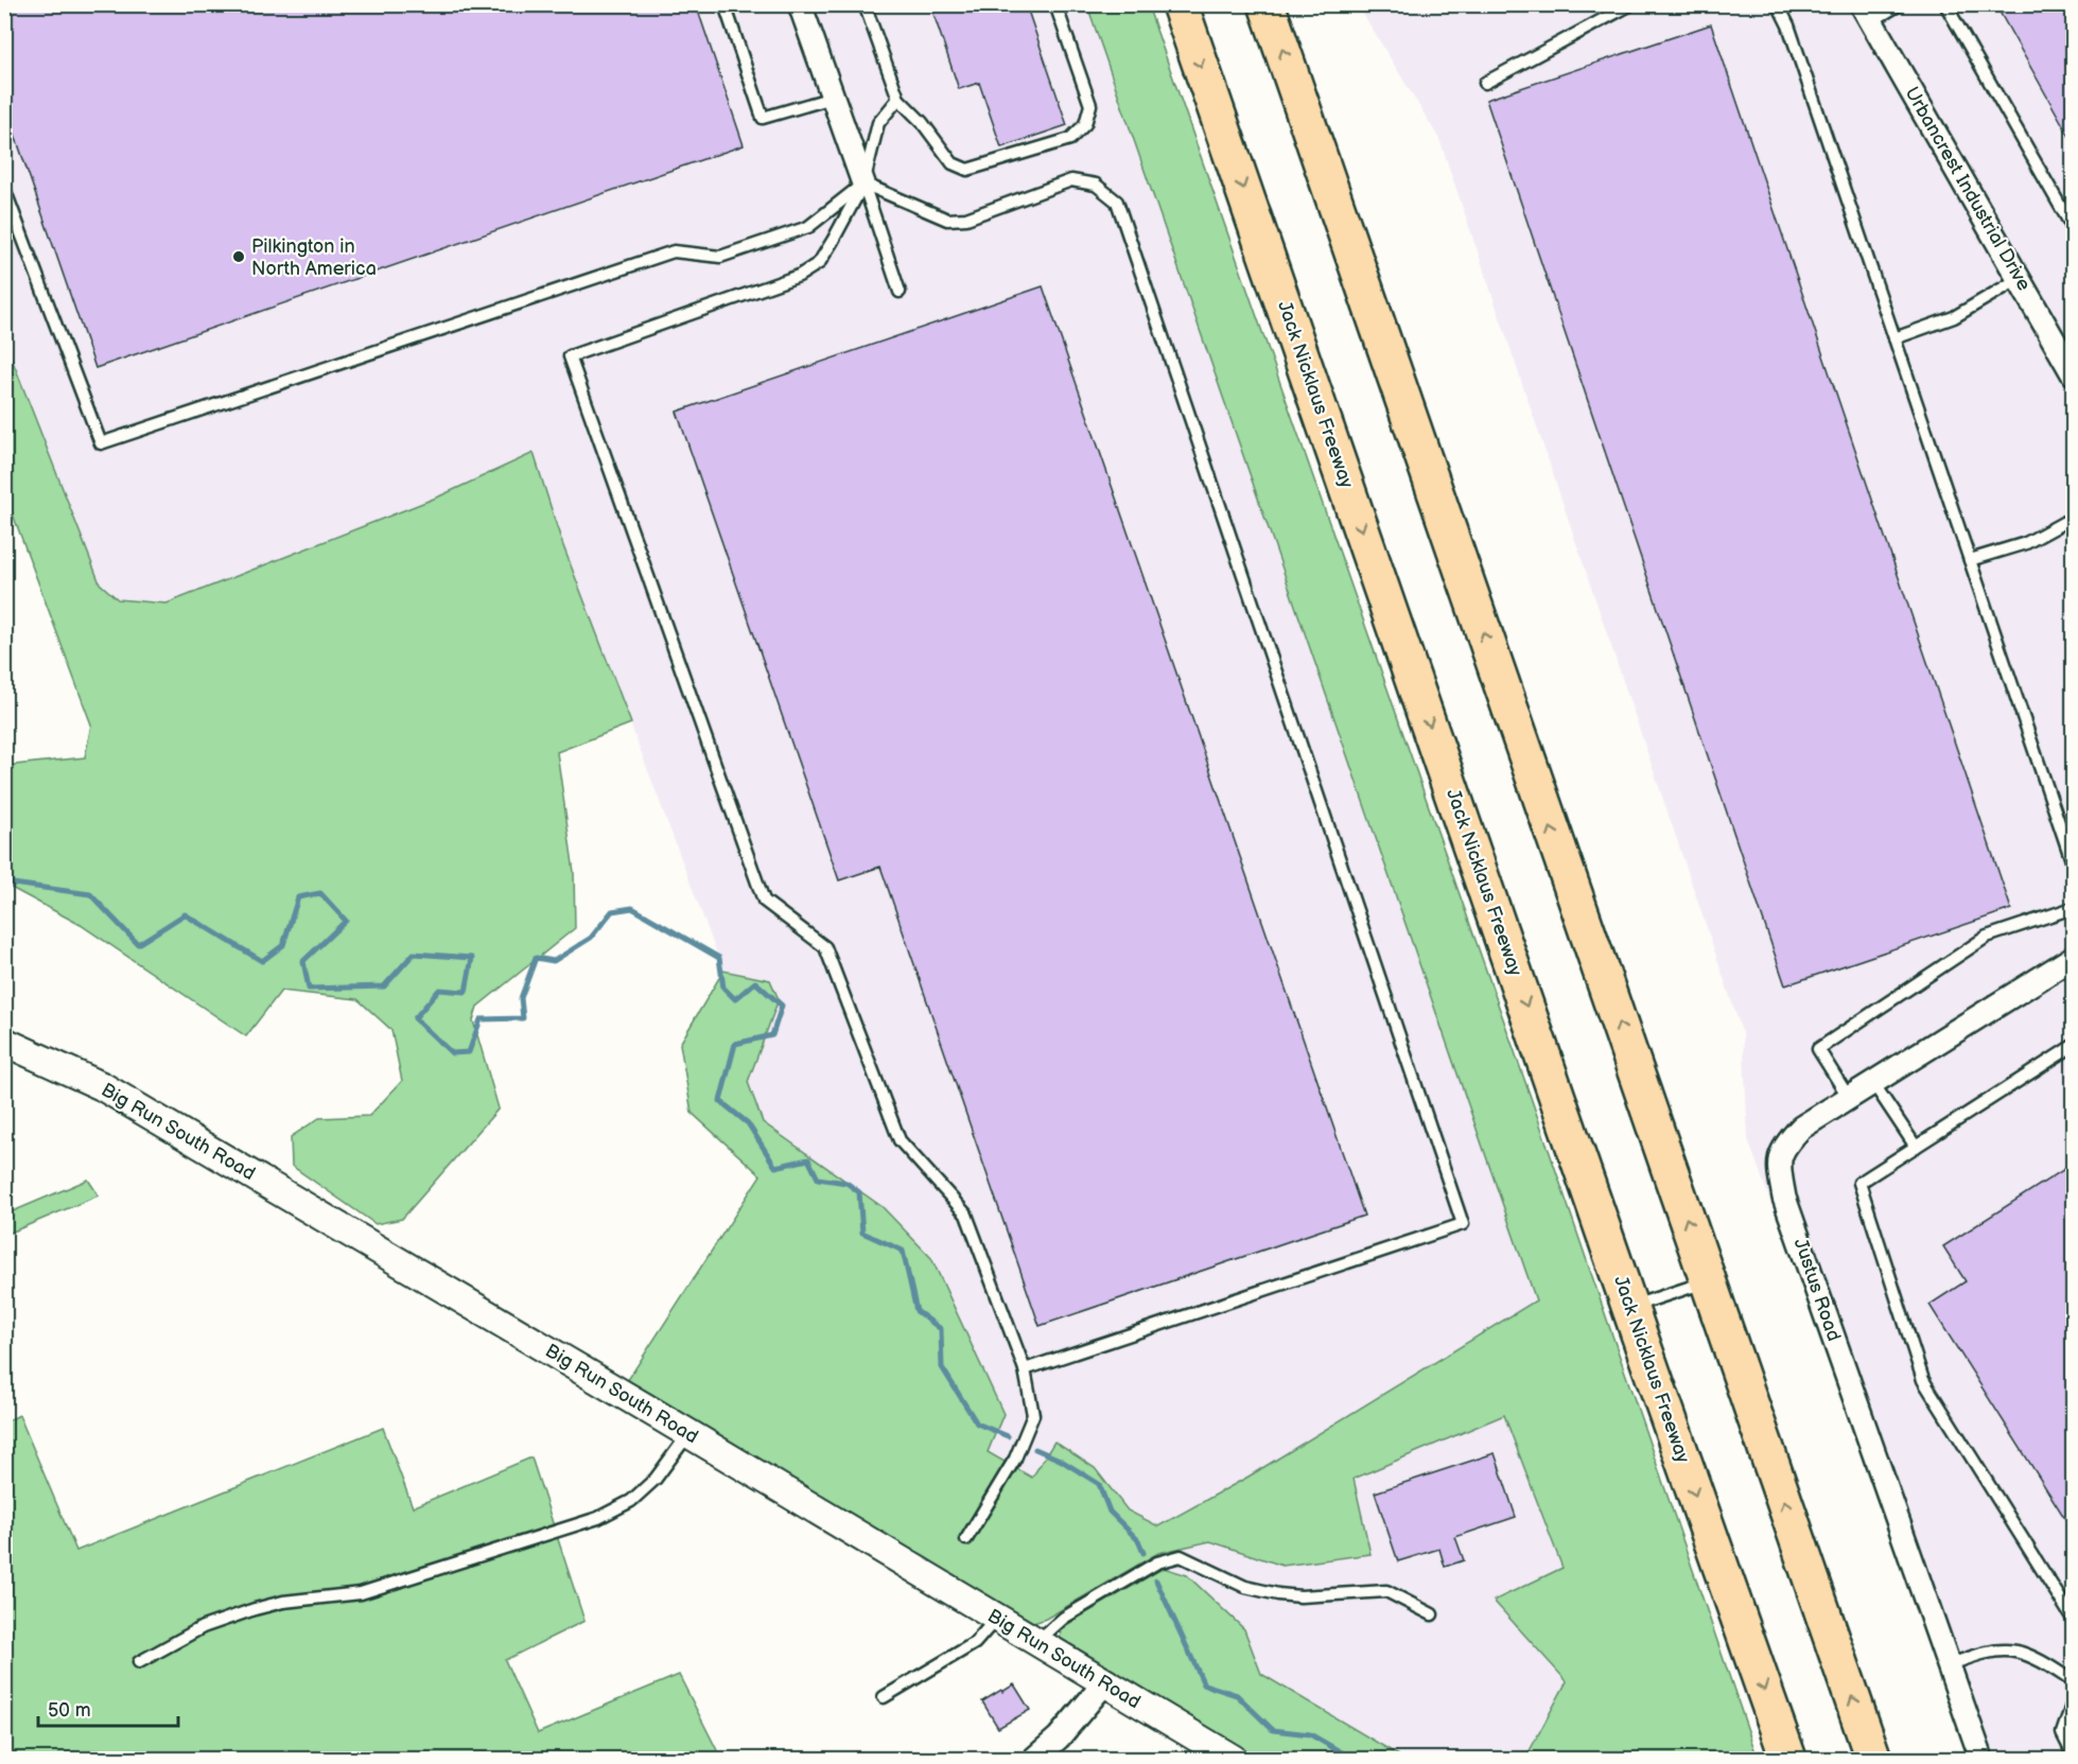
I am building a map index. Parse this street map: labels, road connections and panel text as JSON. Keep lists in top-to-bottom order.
{
  "streets": {
    "highway": ["Jack Nicklaus Freeway"],
    "street": ["Urbancrest Industrial Drive", "Big Run South Road", "Justus Road"]
  },
  "places": ["Pilkington in North America"],
  "scale_bar": "50 m"
}
